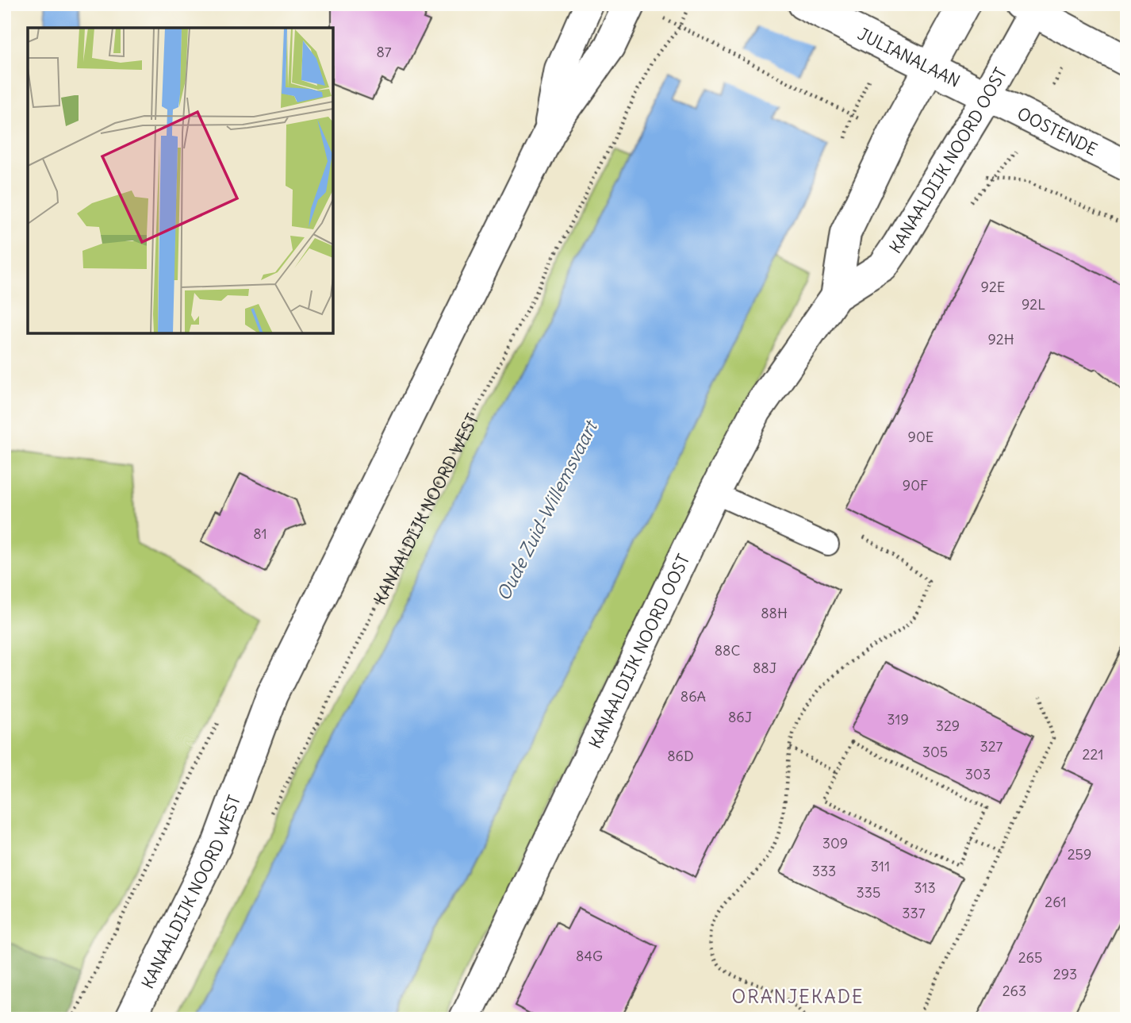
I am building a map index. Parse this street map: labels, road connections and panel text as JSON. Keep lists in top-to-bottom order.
{
  "streets": {
    "street": [
      "JULIANALAAN",
      "OOSTENDE",
      "KANAALDIJK NOORD OOST",
      "KANAALDIJK NOORD WEST"
    ]
  },
  "crossings": [
    ["JULIANALAAN", "OOSTENDE"],
    ["JULIANALAAN", "KANAALDIJK NOORD OOST"],
    ["OOSTENDE", "KANAALDIJK NOORD OOST"]
  ],
  "districts": ["ORANJEKADE"],
  "water": ["Oude Zuid-Willemsvaart"],
  "house_numbers": [
    "87",
    "92E",
    "92L",
    "92H",
    "90E",
    "90F",
    "81",
    "88H",
    "88C",
    "88J",
    "86A",
    "86J",
    "319",
    "329",
    "327",
    "305",
    "221",
    "86D",
    "303",
    "309",
    "259",
    "311",
    "333",
    "313",
    "335",
    "261",
    "337",
    "84G",
    "265",
    "293",
    "263"
  ]
}
